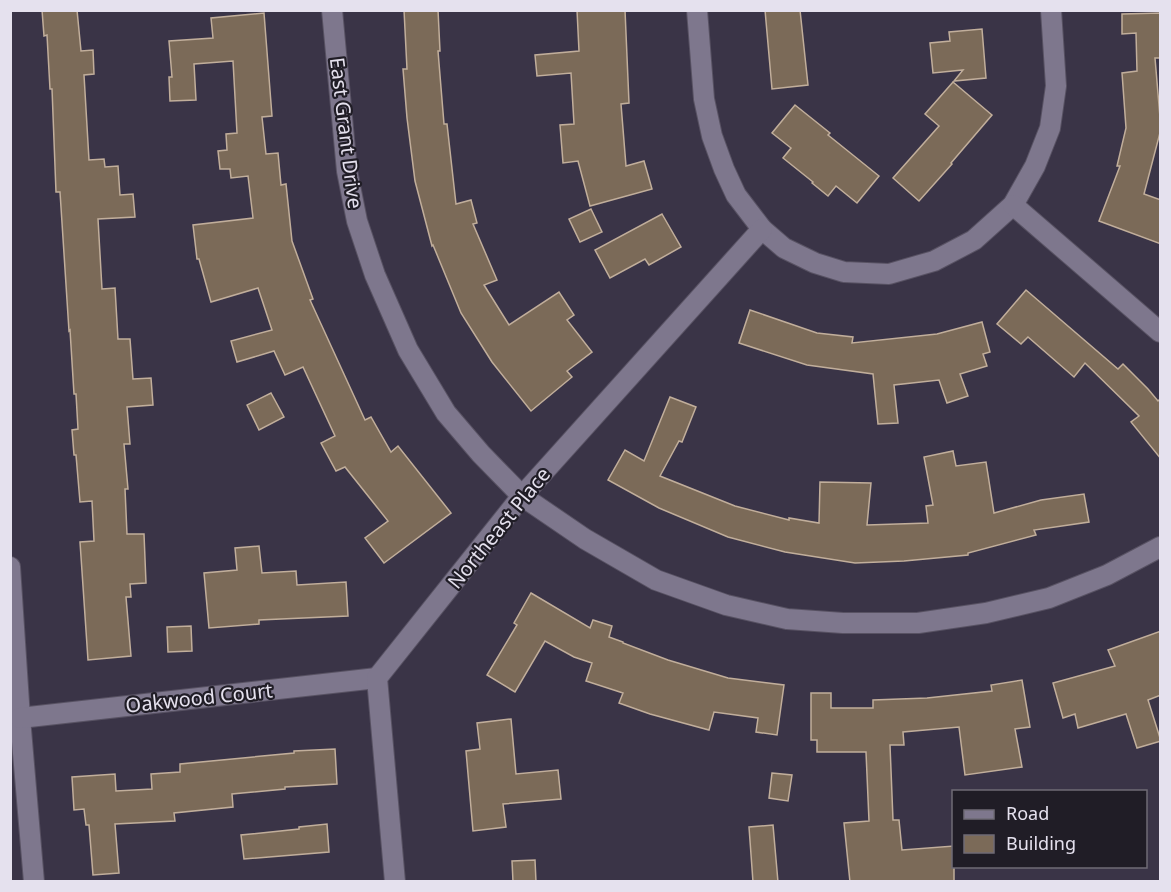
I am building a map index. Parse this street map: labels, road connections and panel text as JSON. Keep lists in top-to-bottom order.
{
  "streets": {
    "street": ["East Grant Drive", "Northeast Place", "Oakwood Court"]
  },
  "crossings": [
    ["East Grant Drive", "Northeast Place"],
    ["Northeast Place", "Oakwood Court"]
  ],
  "legend": ["Road", "Building"]
}
